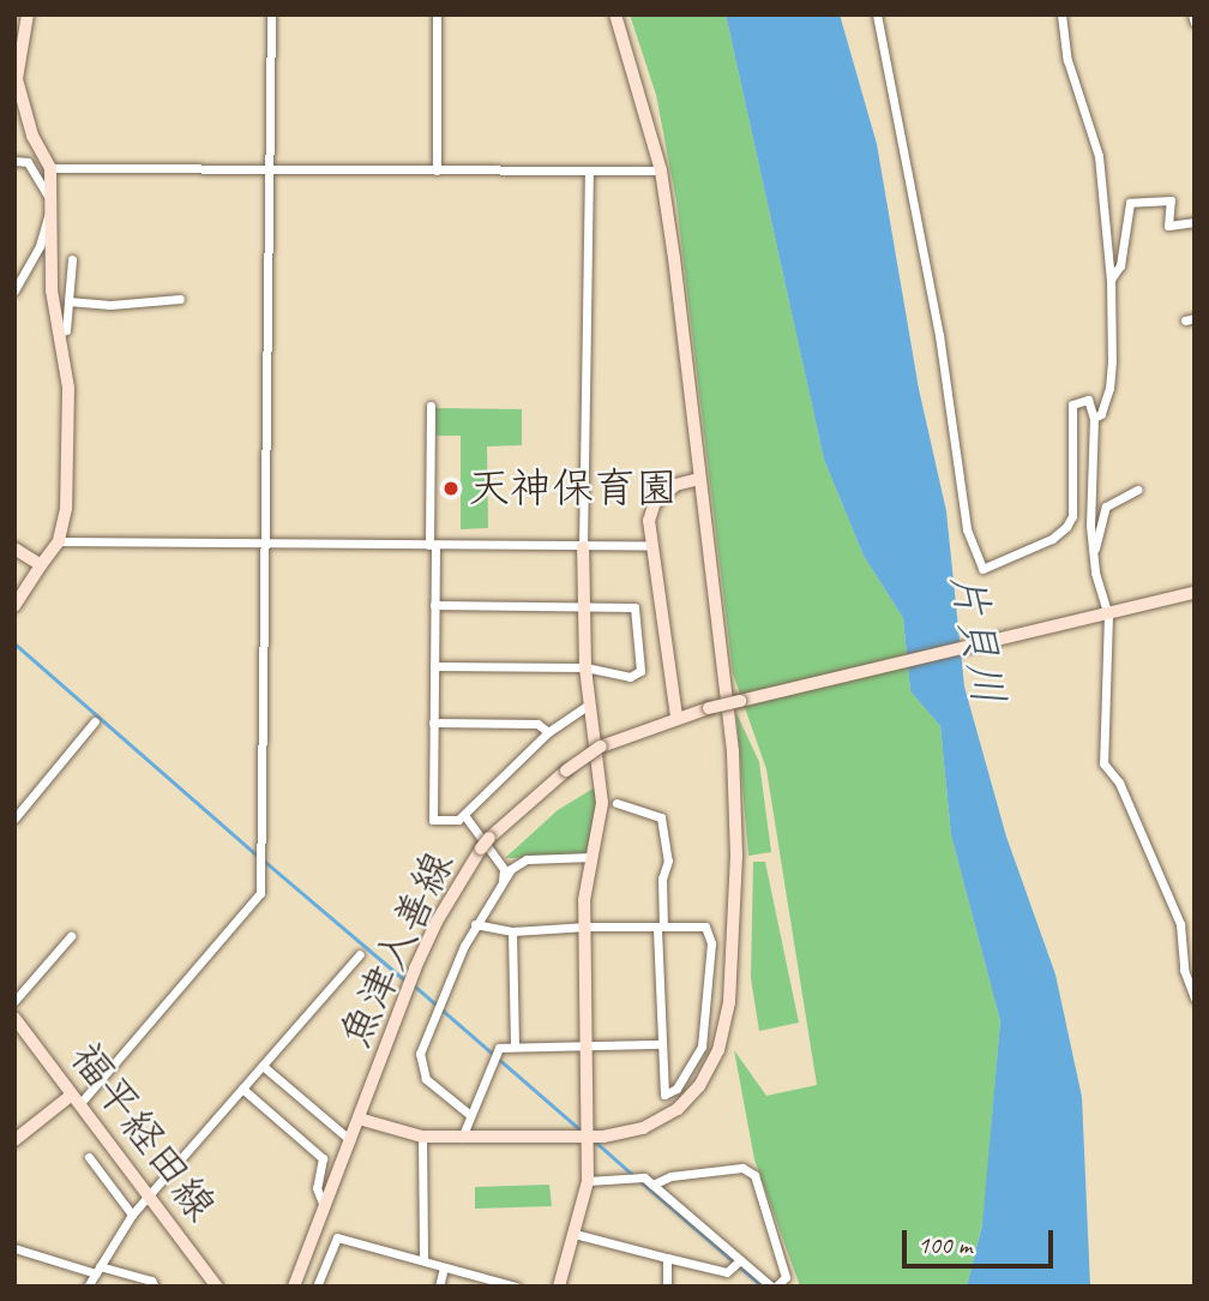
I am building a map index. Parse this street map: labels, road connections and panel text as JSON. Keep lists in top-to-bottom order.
{
  "streets": {
    "street": ["魚津入善線", "福平経田線"]
  },
  "water": ["片貝川"],
  "places": ["天神保育園"],
  "scale_bar": "100 m"
}
